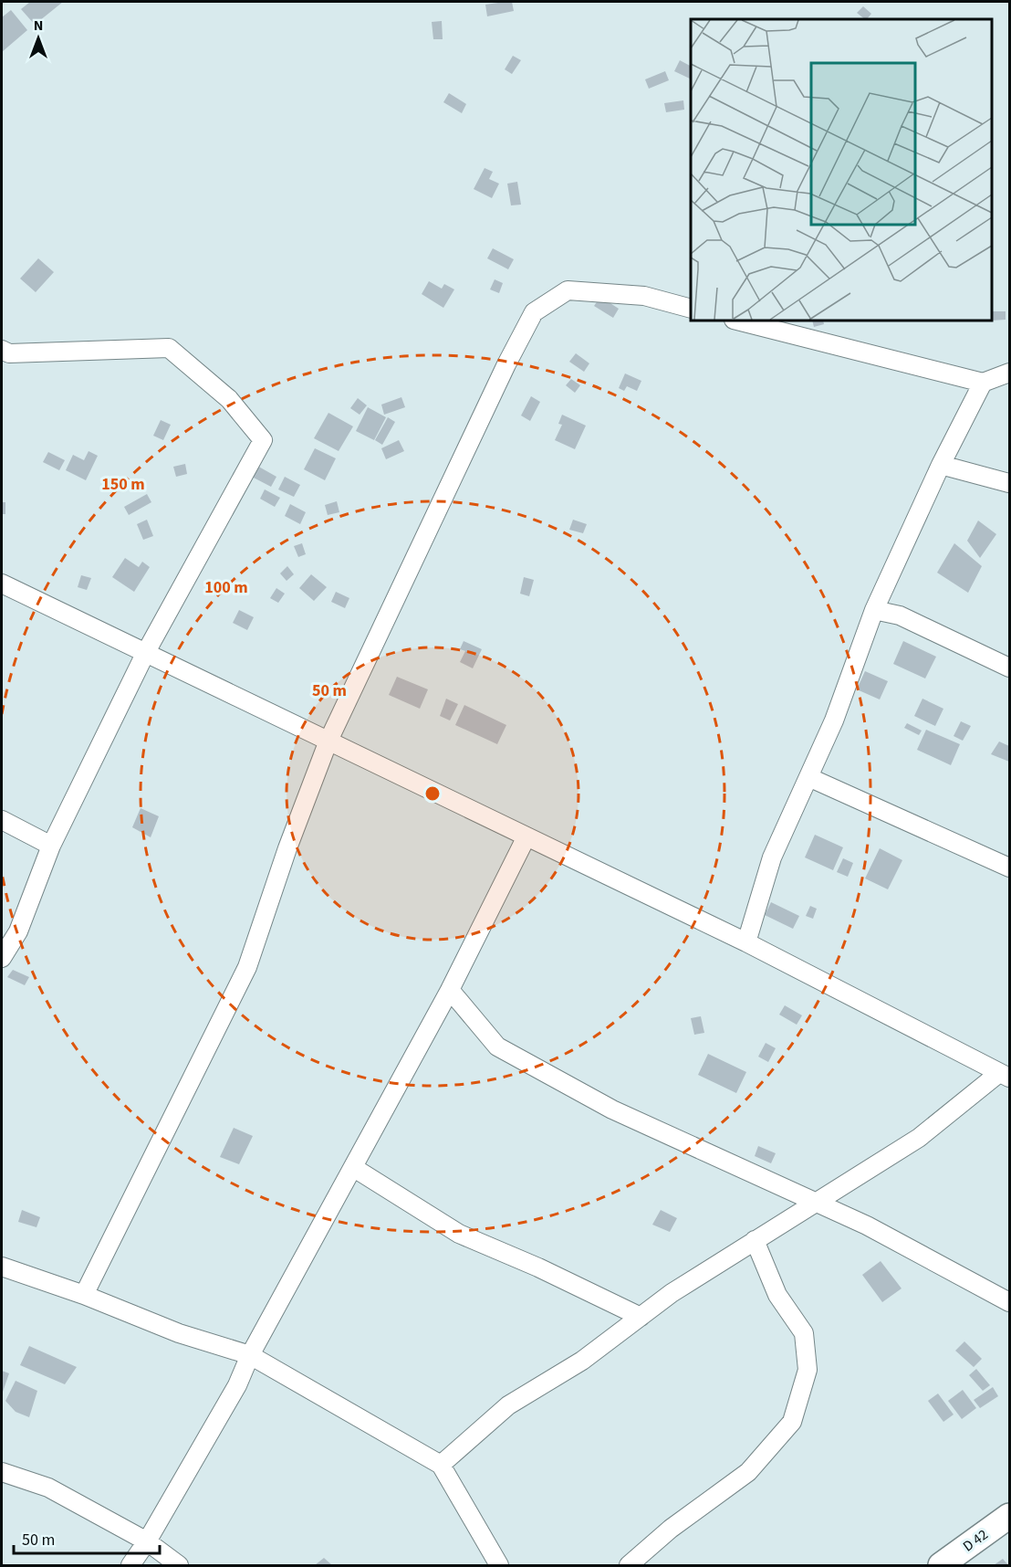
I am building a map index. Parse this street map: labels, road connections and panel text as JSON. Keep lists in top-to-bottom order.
{
  "streets": {
    "street": ["D 42"]
  },
  "scale_bar": "50 m",
  "north": "top",
  "rings": ["150 m", "100 m", "50 m"]
}
